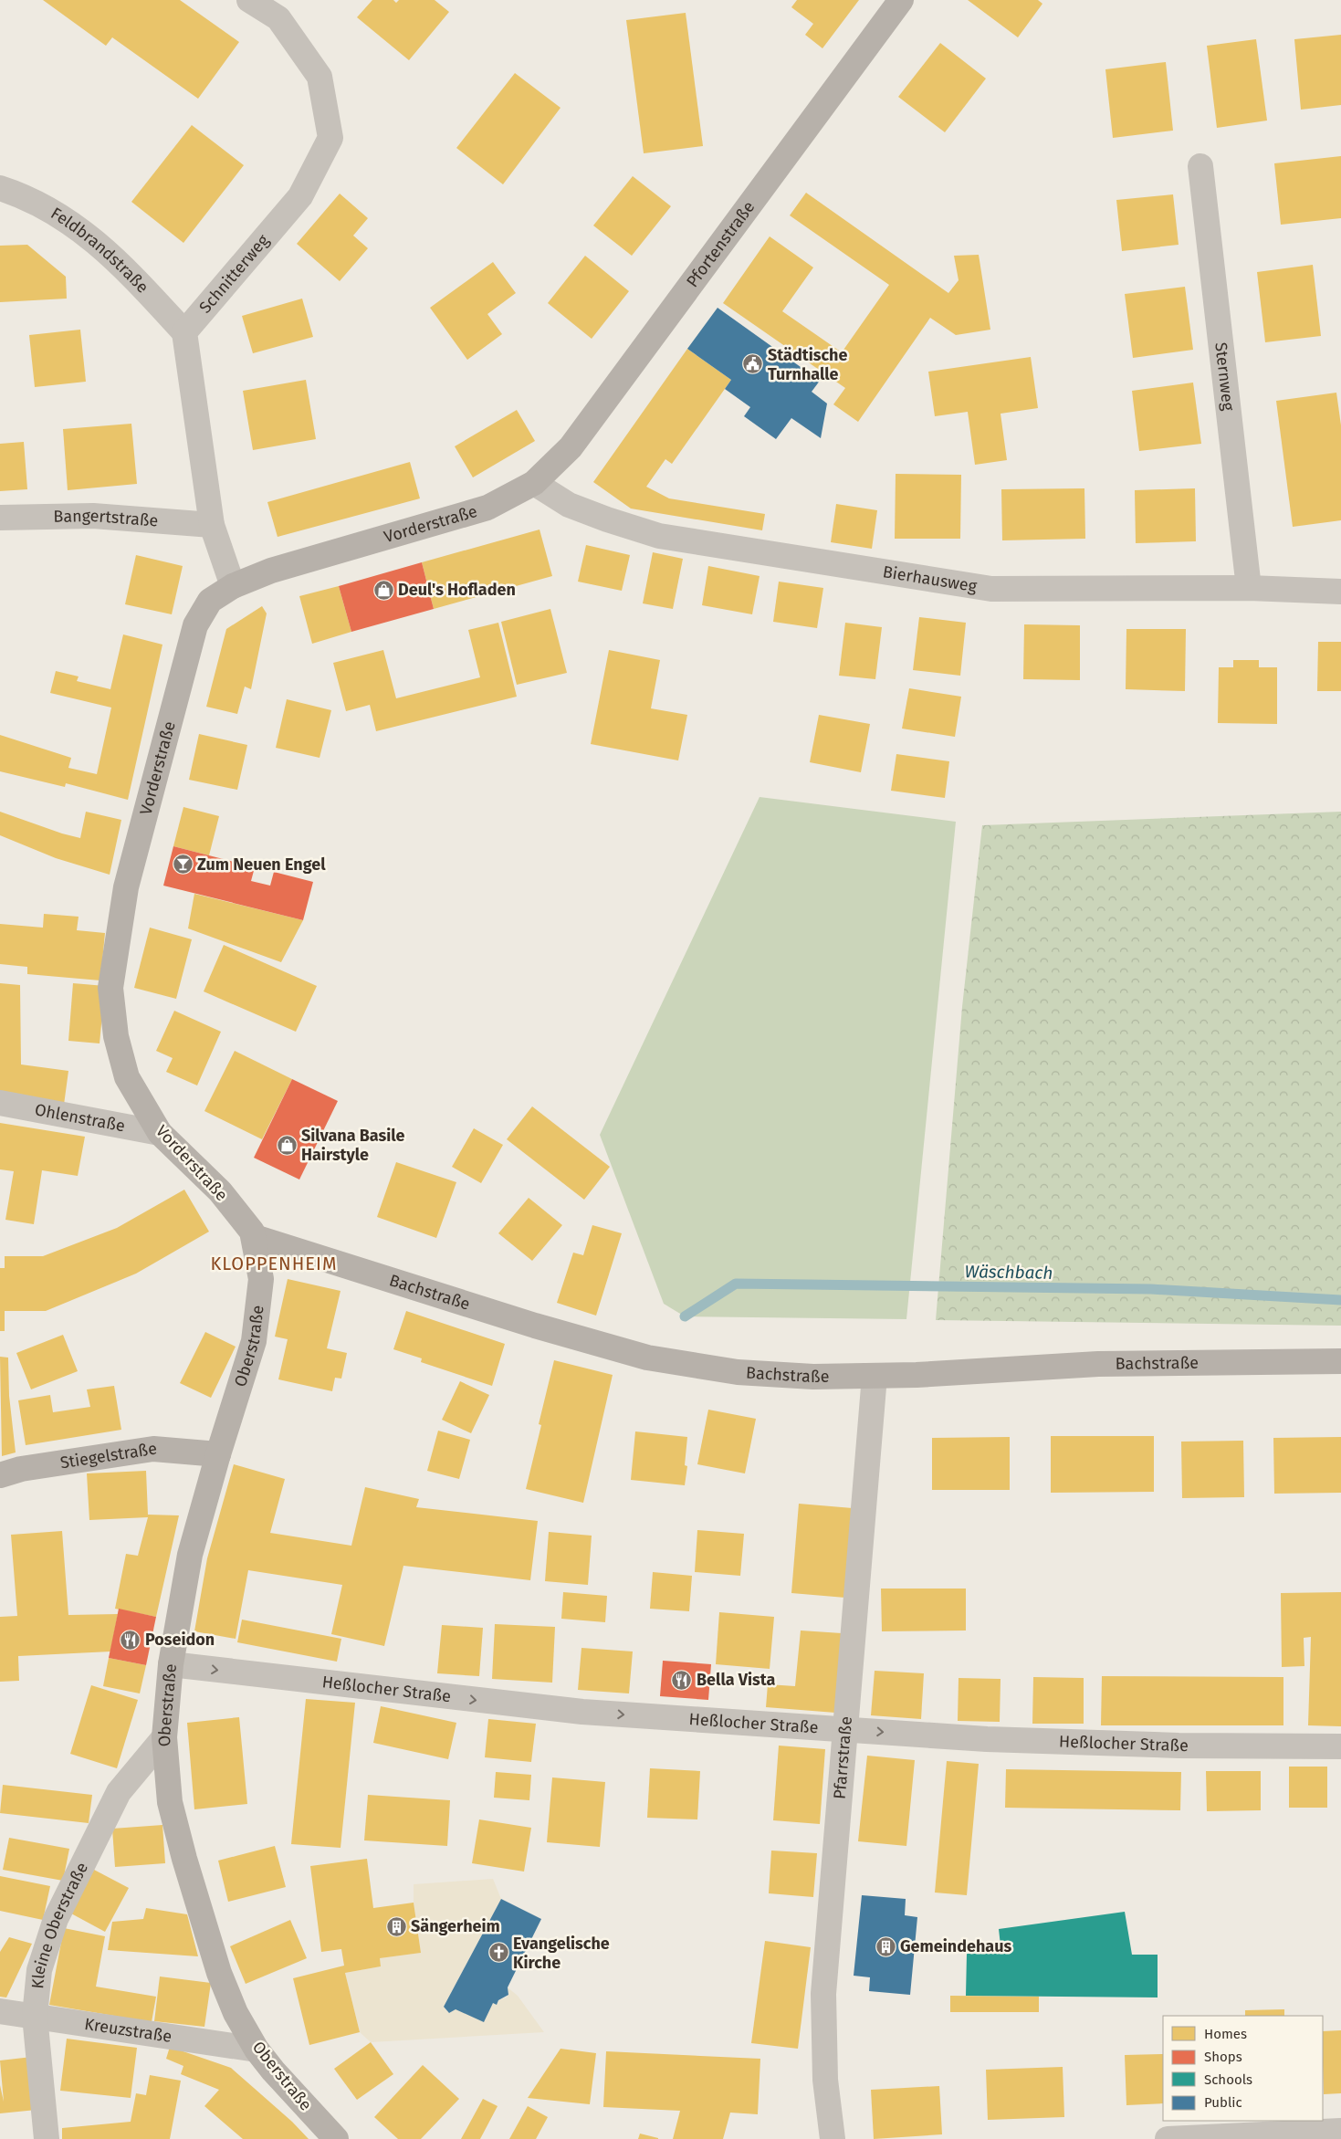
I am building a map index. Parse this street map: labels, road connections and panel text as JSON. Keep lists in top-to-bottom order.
{
  "streets": {
    "street": [
      "Pfortenstraße",
      "Feldbrandstraße",
      "Schnitterweg",
      "Sternweg",
      "Bangertstraße",
      "Vorderstraße",
      "Bierhausweg",
      "Ohlenstraße",
      "Bachstraße",
      "Oberstraße",
      "Stiegelstraße",
      "Heßlocher Straße",
      "Pfarrstraße",
      "Kleine Oberstraße",
      "Kreuzstraße"
    ]
  },
  "crossings": [
    ["Pfortenstraße", "Vorderstraße"],
    ["Pfortenstraße", "Bierhausweg"],
    ["Feldbrandstraße", "Schnitterweg"],
    ["Sternweg", "Bierhausweg"],
    ["Vorderstraße", "Bierhausweg"],
    ["Vorderstraße", "Ohlenstraße"],
    ["Vorderstraße", "Bachstraße"],
    ["Vorderstraße", "Oberstraße"],
    ["Bachstraße", "Oberstraße"],
    ["Bachstraße", "Pfarrstraße"],
    ["Oberstraße", "Stiegelstraße"],
    ["Oberstraße", "Heßlocher Straße"],
    ["Oberstraße", "Kleine Oberstraße"],
    ["Oberstraße", "Kreuzstraße"],
    ["Heßlocher Straße", "Pfarrstraße"],
    ["Kleine Oberstraße", "Kreuzstraße"]
  ],
  "one_way": ["Heßlocher Straße"],
  "districts": ["KLOPPENHEIM"],
  "water": ["Wäschbach"],
  "places": {
    "public building": ["Städtische Turnhalle"],
    "shop": ["Deul's Hofladen", "Silvana Basile Hairstyle"],
    "bar": ["Zum Neuen Engel"],
    "restaurant": ["Poseidon", "Bella Vista"],
    "building": ["Sängerheim", "Gemeindehaus"],
    "church": ["Evangelische Kirche"]
  },
  "legend": [
    "Homes",
    "Shops",
    "Schools",
    "Public"
  ]
}
